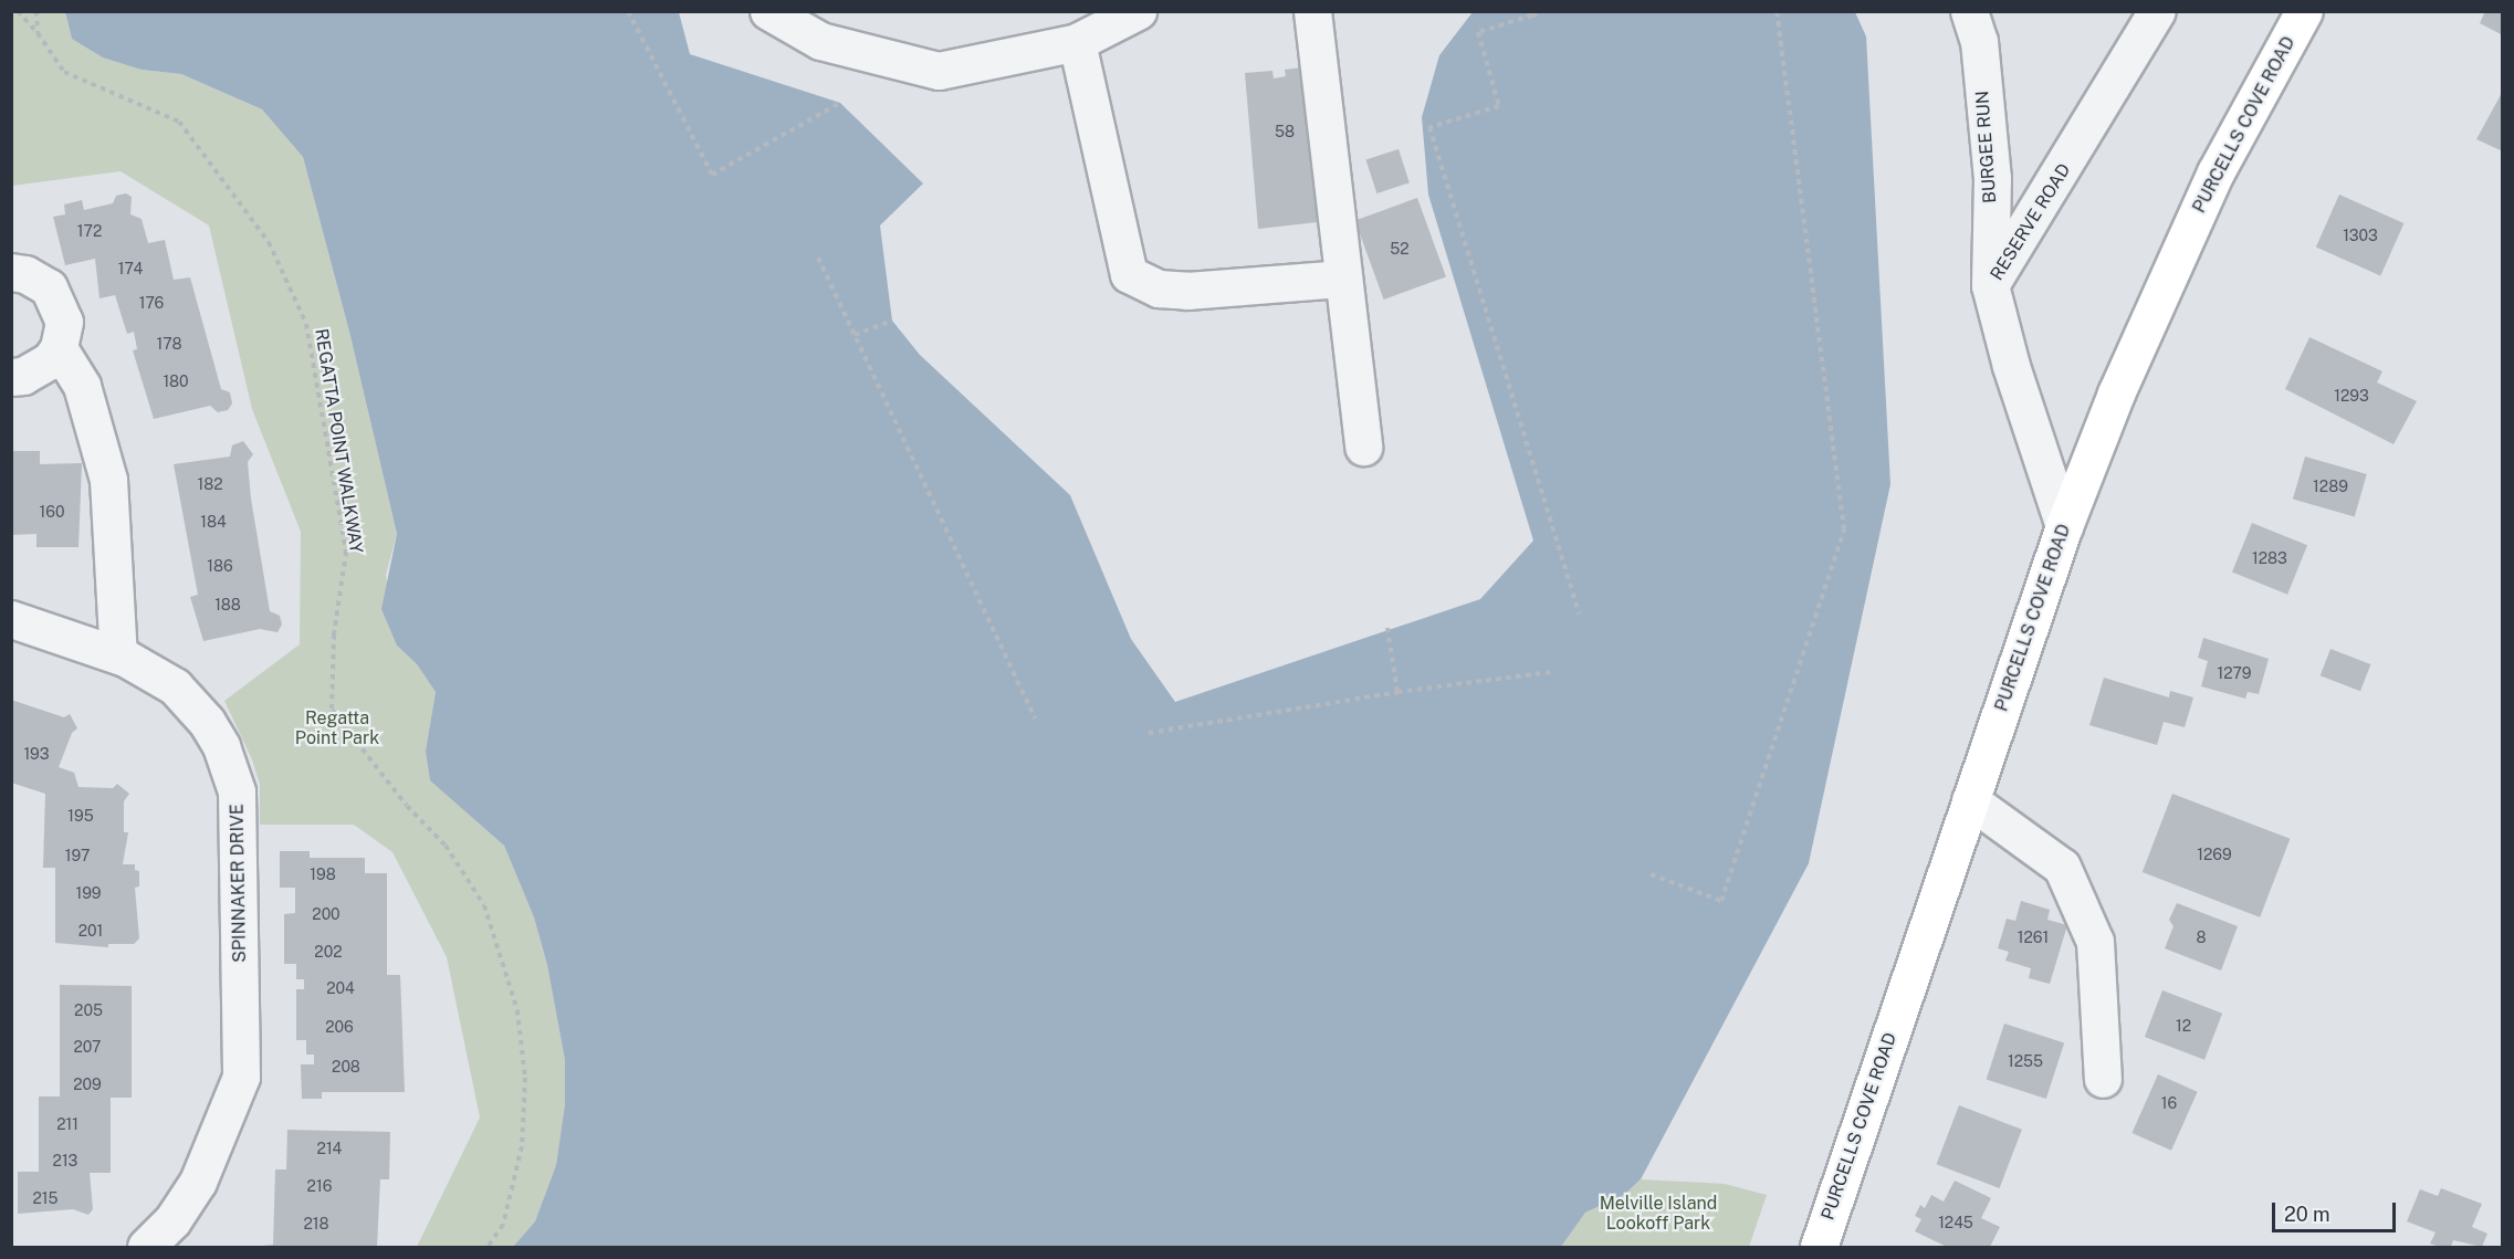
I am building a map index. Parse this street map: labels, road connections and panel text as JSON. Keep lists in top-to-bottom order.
{
  "streets": {
    "main road": ["PURCELLS COVE ROAD"],
    "street": ["BURGEE RUN", "RESERVE ROAD", "SPINNAKER DRIVE"],
    "path": ["REGATTA POINT WALKWAY"]
  },
  "crossings": [
    ["PURCELLS COVE ROAD", "RESERVE ROAD"],
    ["BURGEE RUN", "RESERVE ROAD"]
  ],
  "parks": ["Regatta Point Park", "Melville Island Lookoff Park"],
  "house_numbers": [
    "58",
    "172",
    "1303",
    "52",
    "174",
    "176",
    "178",
    "180",
    "1293",
    "182",
    "1289",
    "160",
    "184",
    "1283",
    "186",
    "188",
    "1279",
    "193",
    "195",
    "1269",
    "197",
    "198",
    "199",
    "200",
    "201",
    "1261",
    "8",
    "202",
    "204",
    "205",
    "12",
    "206",
    "207",
    "1255",
    "208",
    "209",
    "16",
    "211",
    "214",
    "213",
    "216",
    "215",
    "1245",
    "218"
  ],
  "scale_bar": "20 m"
}
